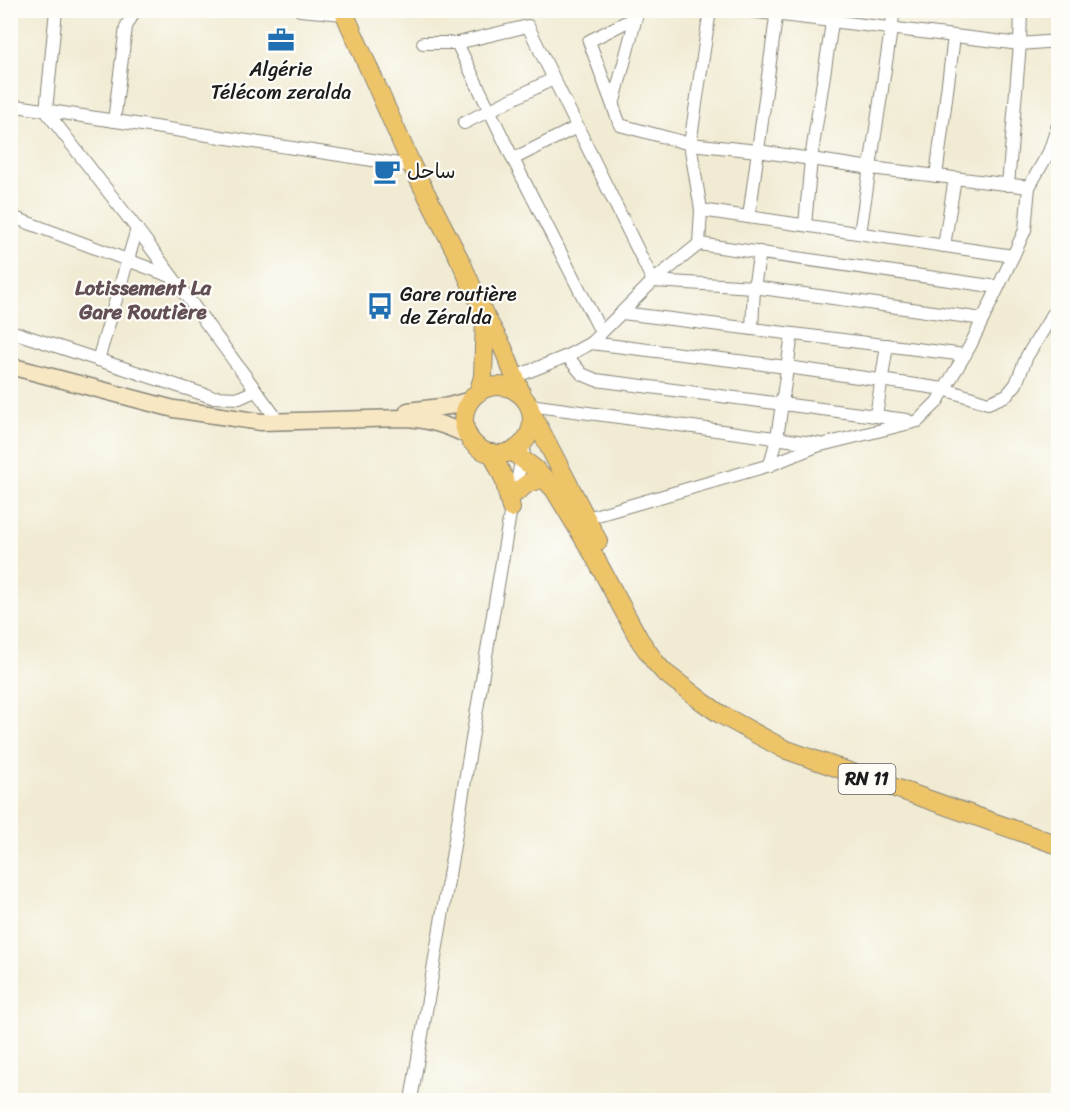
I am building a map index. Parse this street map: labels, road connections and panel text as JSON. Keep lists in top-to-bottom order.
{
  "streets": {
    "main road": ["RN 11"]
  },
  "districts": ["Lotissement La Gare Routière"],
  "places": {
    "office": ["Algérie Télécom zeralda"],
    "cafe": ["ساحل"],
    "bus stop": ["Gare routière de Zéralda"]
  }
}
